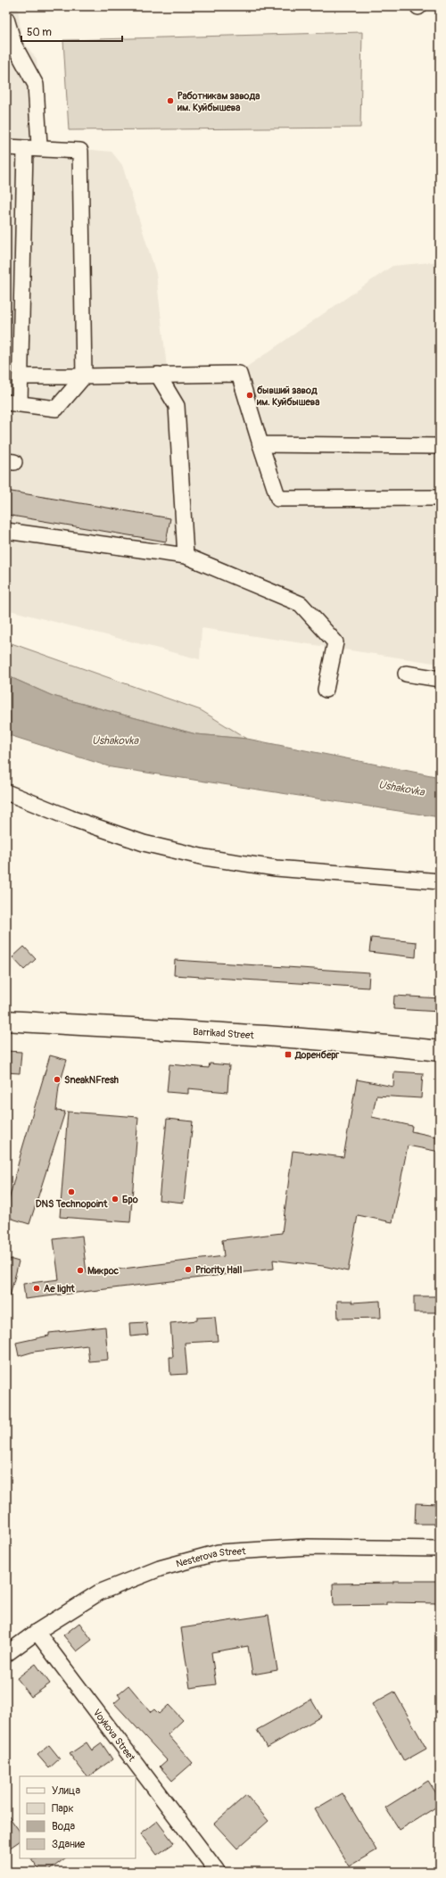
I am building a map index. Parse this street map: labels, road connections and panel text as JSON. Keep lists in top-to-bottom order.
{
  "streets": {
    "main road": ["Barrikad Street"],
    "street": ["Nesterova Street", "Voykova Street"]
  },
  "crossings": [
    ["Nesterova Street", "Voykova Street"]
  ],
  "water": ["Ushakovka"],
  "places": {
    "other": [
      "Работникам завода им. Куйбышева",
      "бывший завод им. Куйбышева",
      "SneakNFresh",
      "DNS Technopoint",
      "Бро",
      "Priority Hall",
      "Микрос",
      "Ae light"
    ],
    "transit": ["Доренберг"]
  },
  "legend": [
    "Улица",
    "Парк",
    "Вода",
    "Здание"
  ],
  "scale_bar": "50 m"
}
